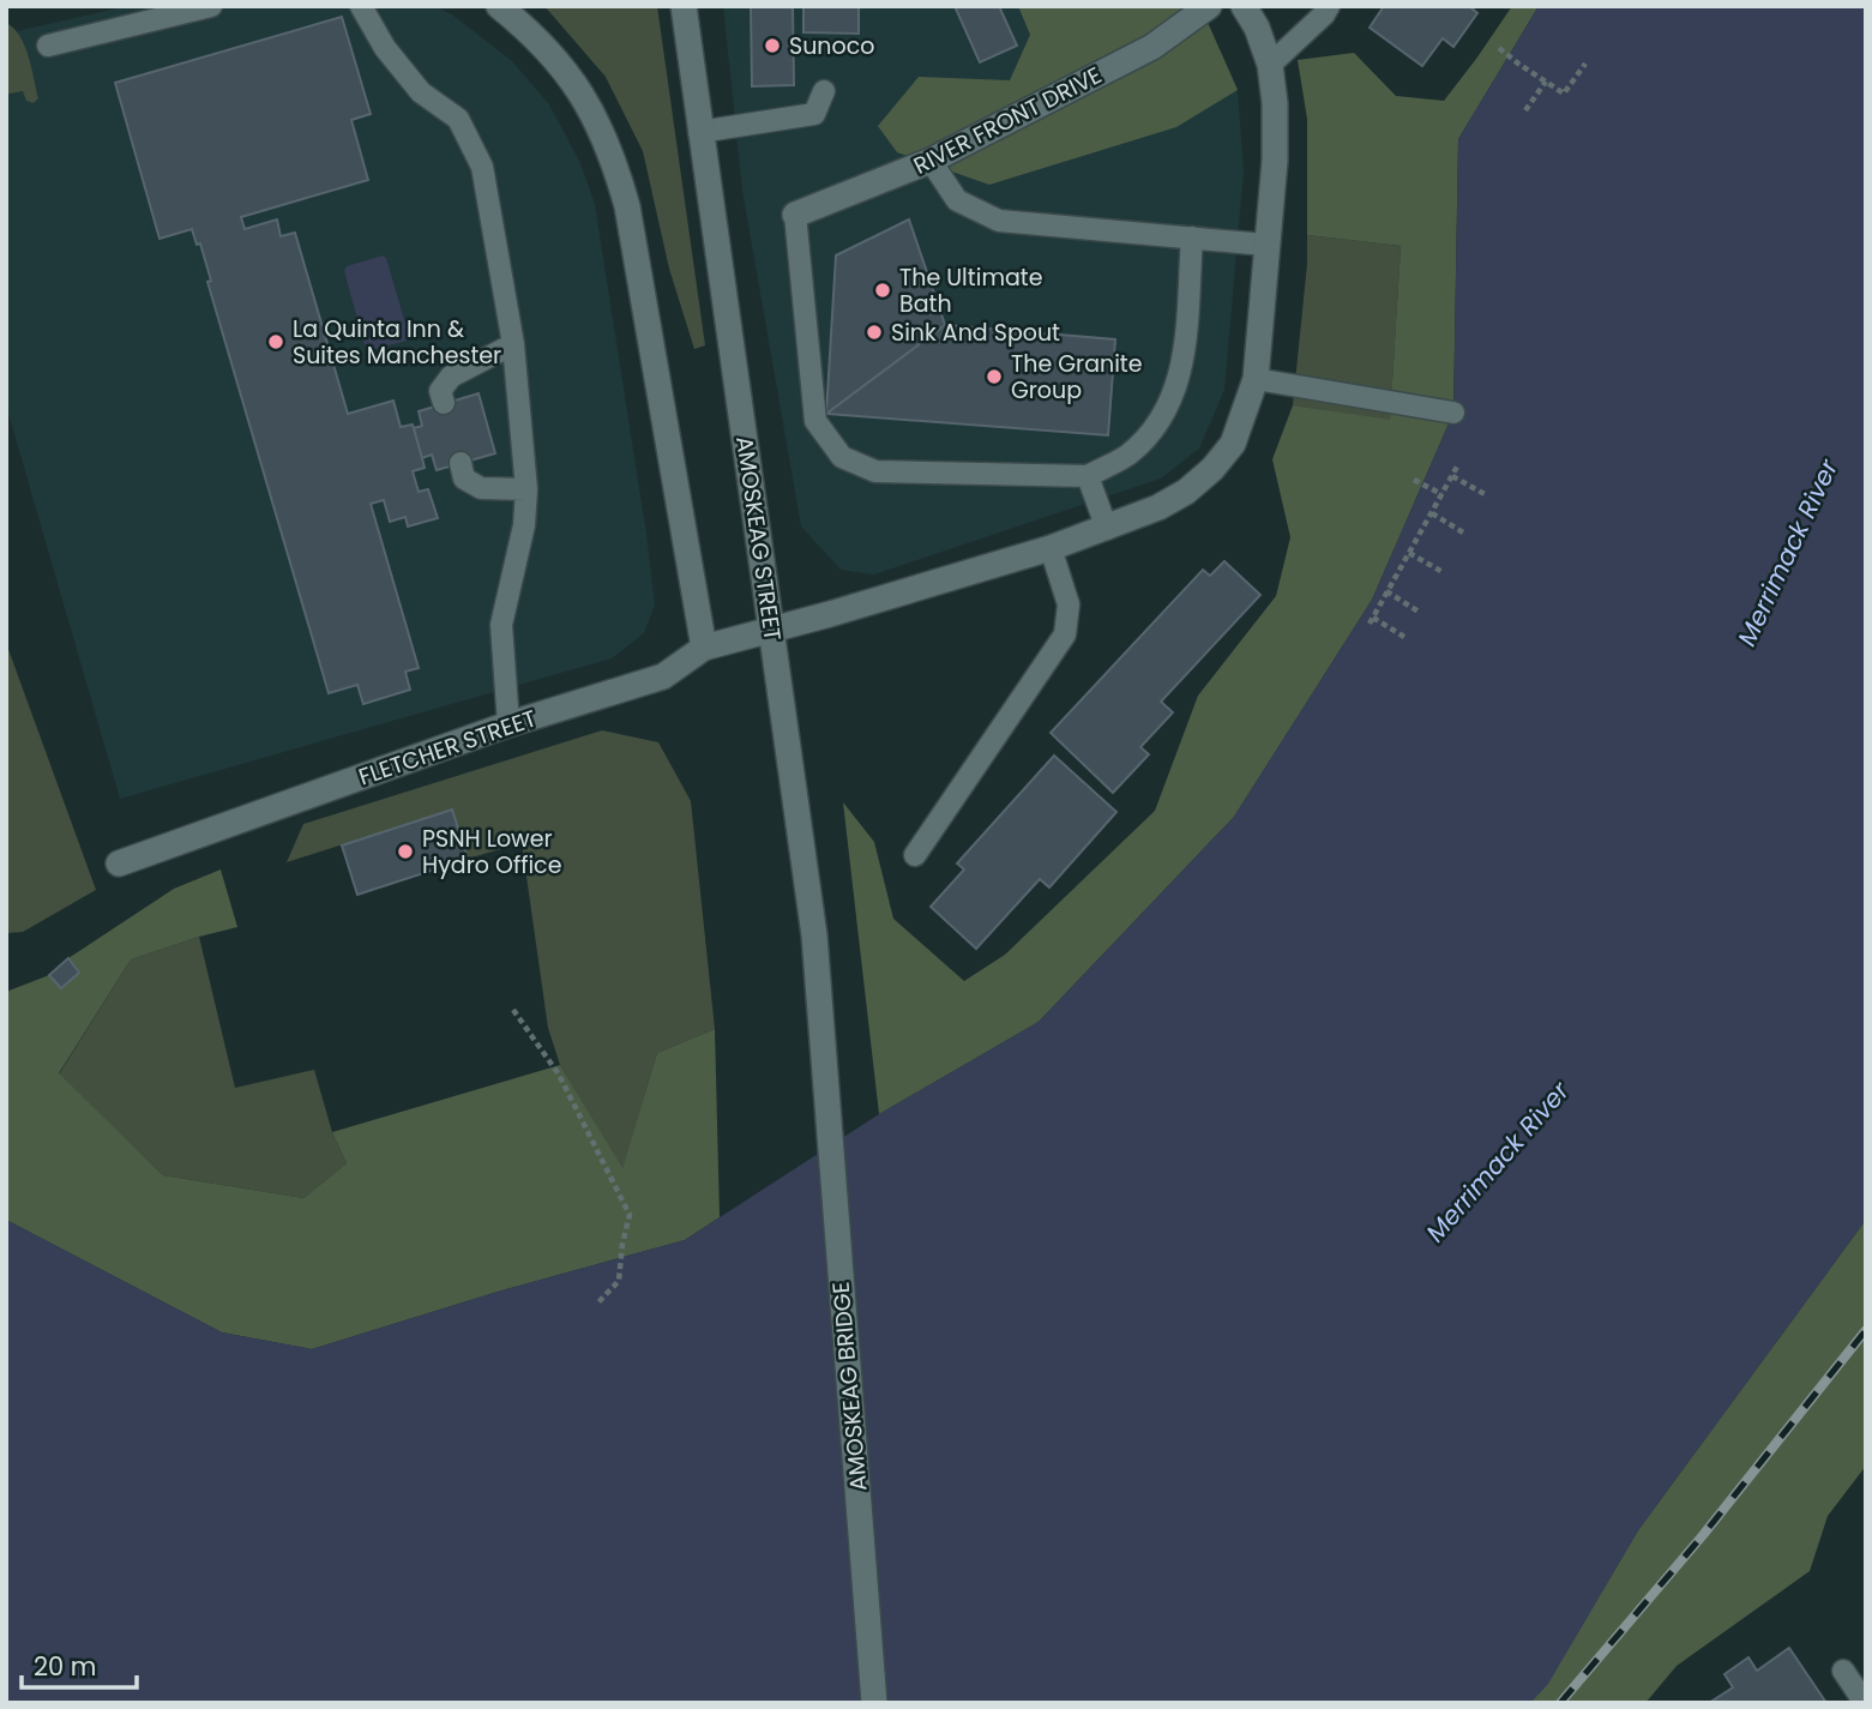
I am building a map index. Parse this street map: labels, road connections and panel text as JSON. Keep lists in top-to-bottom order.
{
  "streets": {
    "main road": [
      "RIVER FRONT DRIVE",
      "AMOSKEAG STREET",
      "FLETCHER STREET",
      "AMOSKEAG BRIDGE"
    ]
  },
  "crossings": [
    ["AMOSKEAG STREET", "FLETCHER STREET"],
    ["AMOSKEAG STREET", "AMOSKEAG BRIDGE"]
  ],
  "water": ["Merrimack River"],
  "places": [
    "Sunoco",
    "The Ultimate Bath",
    "Sink And Spout",
    "La Quinta Inn & Suites Manchester",
    "The Granite Group",
    "PSNH Lower Hydro Office"
  ],
  "scale_bar": "20 m"
}
